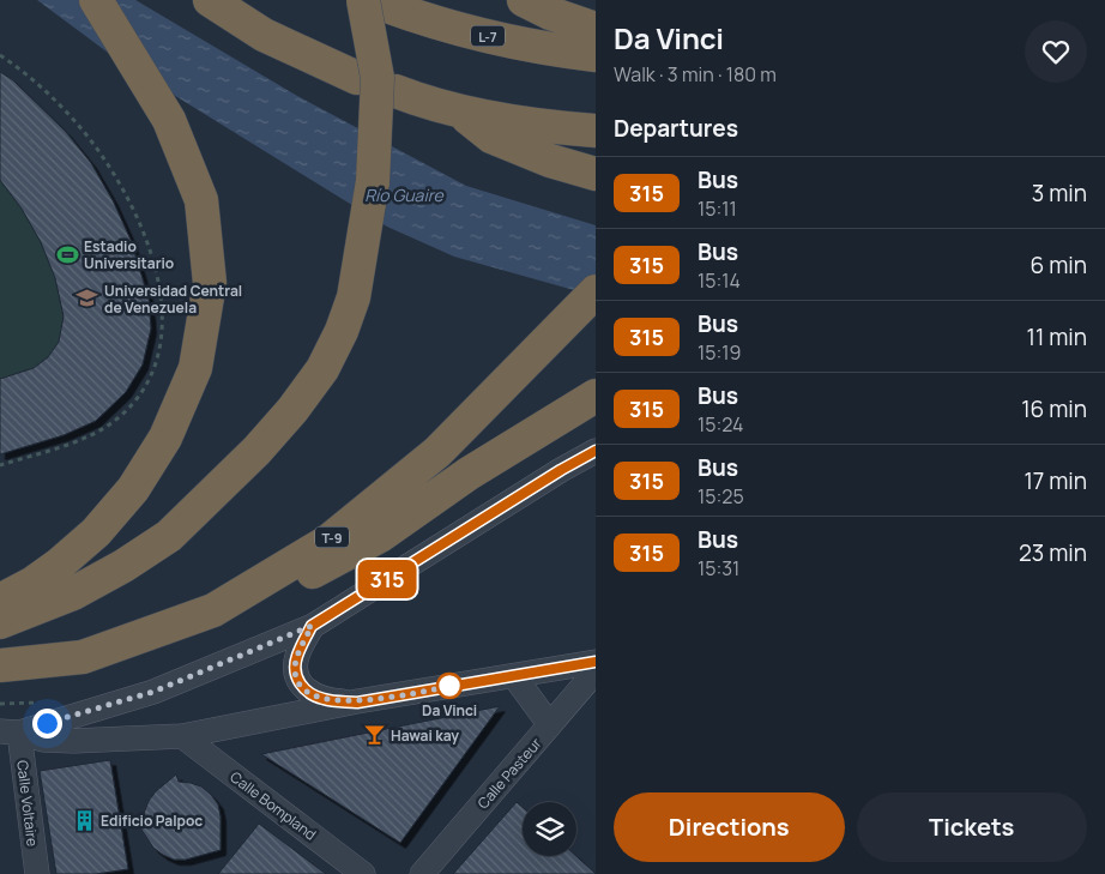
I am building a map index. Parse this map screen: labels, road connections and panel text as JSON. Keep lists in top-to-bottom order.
{
  "streets": {
    "highway": ["L-7", "T-9"],
    "street": ["Calle Pasteur", "Calle Voltaire", "Calle Bompland"]
  },
  "water": ["Río Guaire"],
  "places": {
    "sports": ["Estadio Universitario"],
    "school or university": ["Universidad Central de Venezuela"],
    "other": ["Da Vinci"],
    "bar": ["Hawai kay"],
    "building": ["Edificio Palpoc"]
  },
  "lines": ["bus line 315"],
  "page": {
    "on_map": "315",
    "heading": [
      ["Da Vinci", "Walk · 3 min · 180 m"],
      "Departures"
    ],
    "list": [
      {
        "mark": "315",
        "name": "Bus",
        "note": "15:11",
        "value": "3 min"
      },
      {
        "mark": "315",
        "name": "Bus",
        "note": "15:14",
        "value": "6 min"
      },
      {
        "mark": "315",
        "name": "Bus",
        "note": "15:19",
        "value": "11 min"
      },
      {
        "mark": "315",
        "name": "Bus",
        "note": "15:24",
        "value": "16 min"
      },
      {
        "mark": "315",
        "name": "Bus",
        "note": "15:25",
        "value": "17 min"
      },
      {
        "mark": "315",
        "name": "Bus",
        "note": "15:31",
        "value": "23 min"
      }
    ],
    "buttons": ["Directions", "Tickets"]
  }
}
